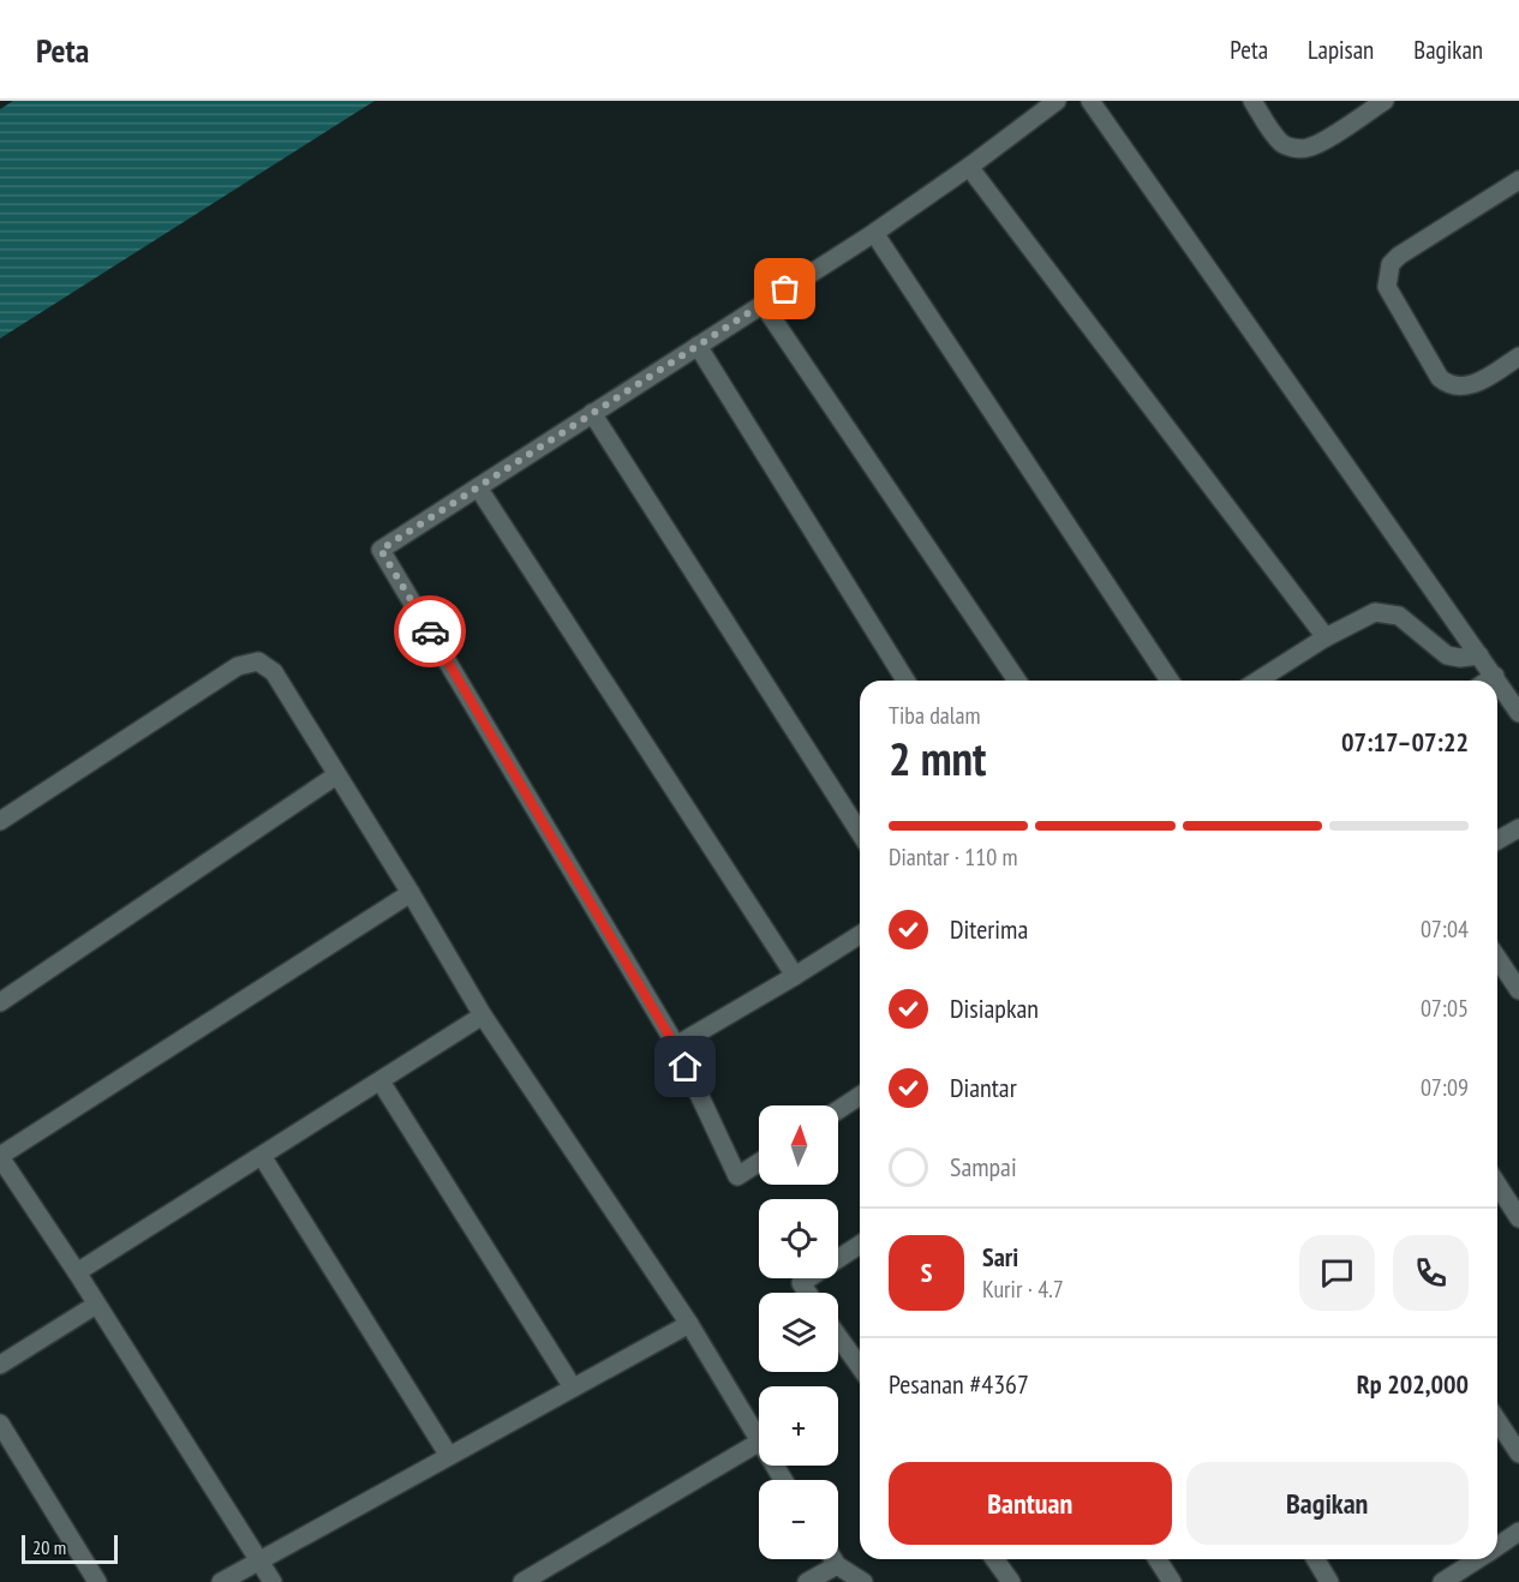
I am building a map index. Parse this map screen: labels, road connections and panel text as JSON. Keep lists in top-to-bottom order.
{
  "scale_bar": "20 m",
  "north": "top",
  "page": {
    "header": "Peta",
    "nav": ["Peta", "Lapisan", "Bagikan"],
    "heading": ["2 mnt", "Tiba dalam", "07:17–07:22"],
    "panel": [
      "Sari",
      "Kurir · 4.7",
      "Pesanan #4367",
      "Rp 202,000"
    ],
    "bar": "Diantar · 110 m",
    "list": [
      ["Diterima", "07:04"],
      ["Disiapkan", "07:05"],
      ["Diantar", "07:09"],
      "Sampai"
    ],
    "map_buttons": ["+", "−"],
    "round": "S",
    "buttons": ["Bantuan", "Bagikan"],
    "scale": "20 m"
  }
}
